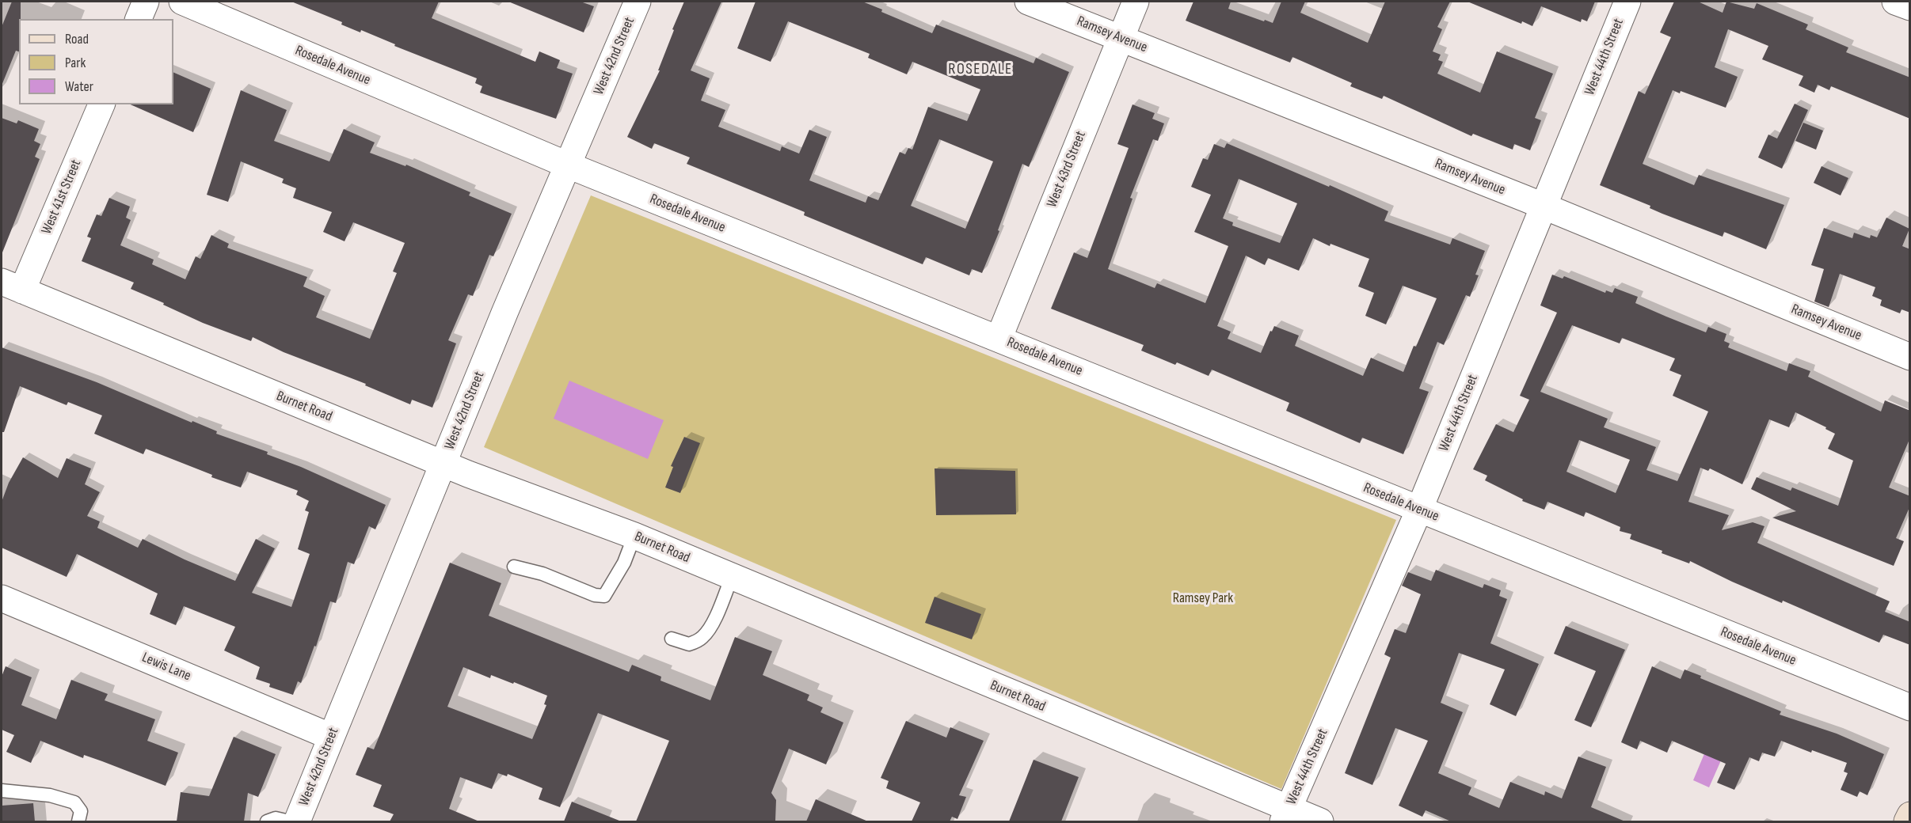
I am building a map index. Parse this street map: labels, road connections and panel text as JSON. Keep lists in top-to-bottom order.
{
  "streets": {
    "street": [
      "Ramsey Avenue",
      "West 42nd Street",
      "West 44th Street",
      "Rosedale Avenue",
      "West 43rd Street",
      "West 41st Street",
      "Burnet Road",
      "Lewis Lane"
    ]
  },
  "crossings": [
    ["Ramsey Avenue", "West 44th Street"],
    ["Ramsey Avenue", "West 43rd Street"],
    ["West 42nd Street", "Rosedale Avenue"],
    ["West 42nd Street", "Burnet Road"],
    ["West 42nd Street", "Lewis Lane"],
    ["West 44th Street", "Rosedale Avenue"],
    ["West 44th Street", "Burnet Road"],
    ["Rosedale Avenue", "West 43rd Street"],
    ["West 41st Street", "Burnet Road"]
  ],
  "districts": ["ROSEDALE"],
  "parks": ["Ramsey Park"],
  "legend": ["Road", "Park", "Water"]
}
